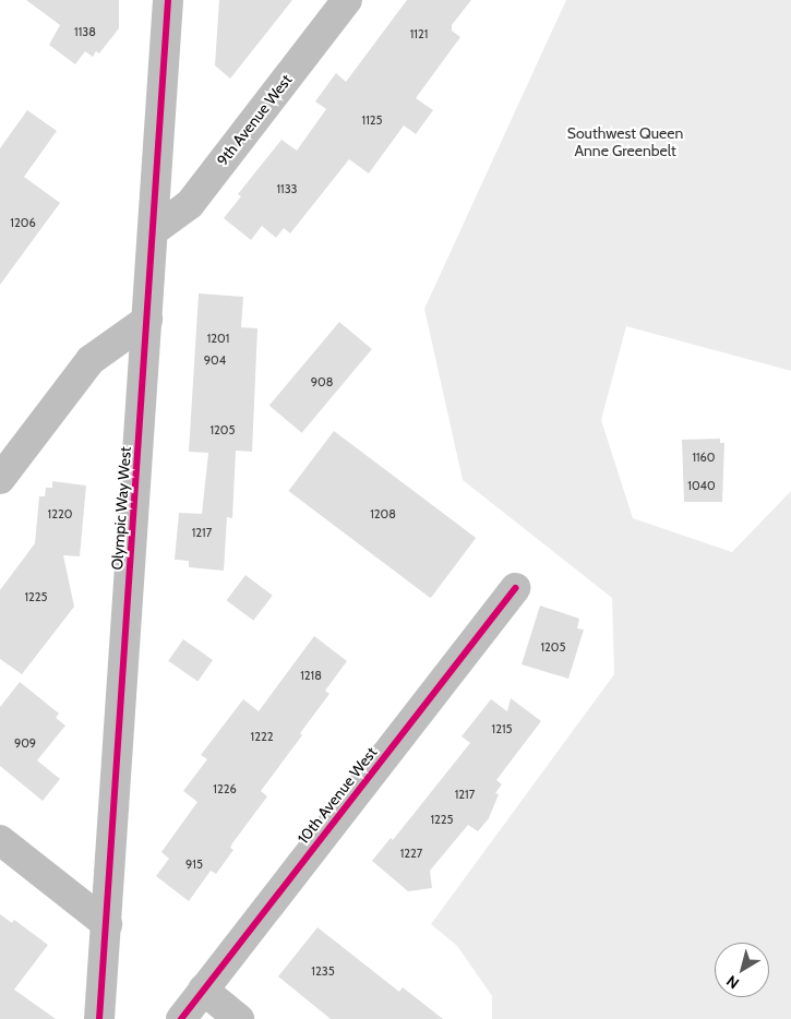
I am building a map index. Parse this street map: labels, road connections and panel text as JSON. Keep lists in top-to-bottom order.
{
  "streets": {
    "street": ["9th Avenue West", "Olympic Way West", "10th Avenue West"]
  },
  "crossings": [
    ["9th Avenue West", "Olympic Way West"]
  ],
  "parks": ["Southwest Queen Anne Greenbelt"],
  "house_numbers": [
    "1138",
    "1121",
    "1125",
    "1133",
    "1206",
    "1201",
    "904",
    "908",
    "1205",
    "1160",
    "1040",
    "1220",
    "1208",
    "1217",
    "1225",
    "1205",
    "1218",
    "1215",
    "1222",
    "909",
    "1226",
    "1217",
    "1225",
    "1227",
    "915",
    "1235"
  ],
  "north": "bottom left"
}
